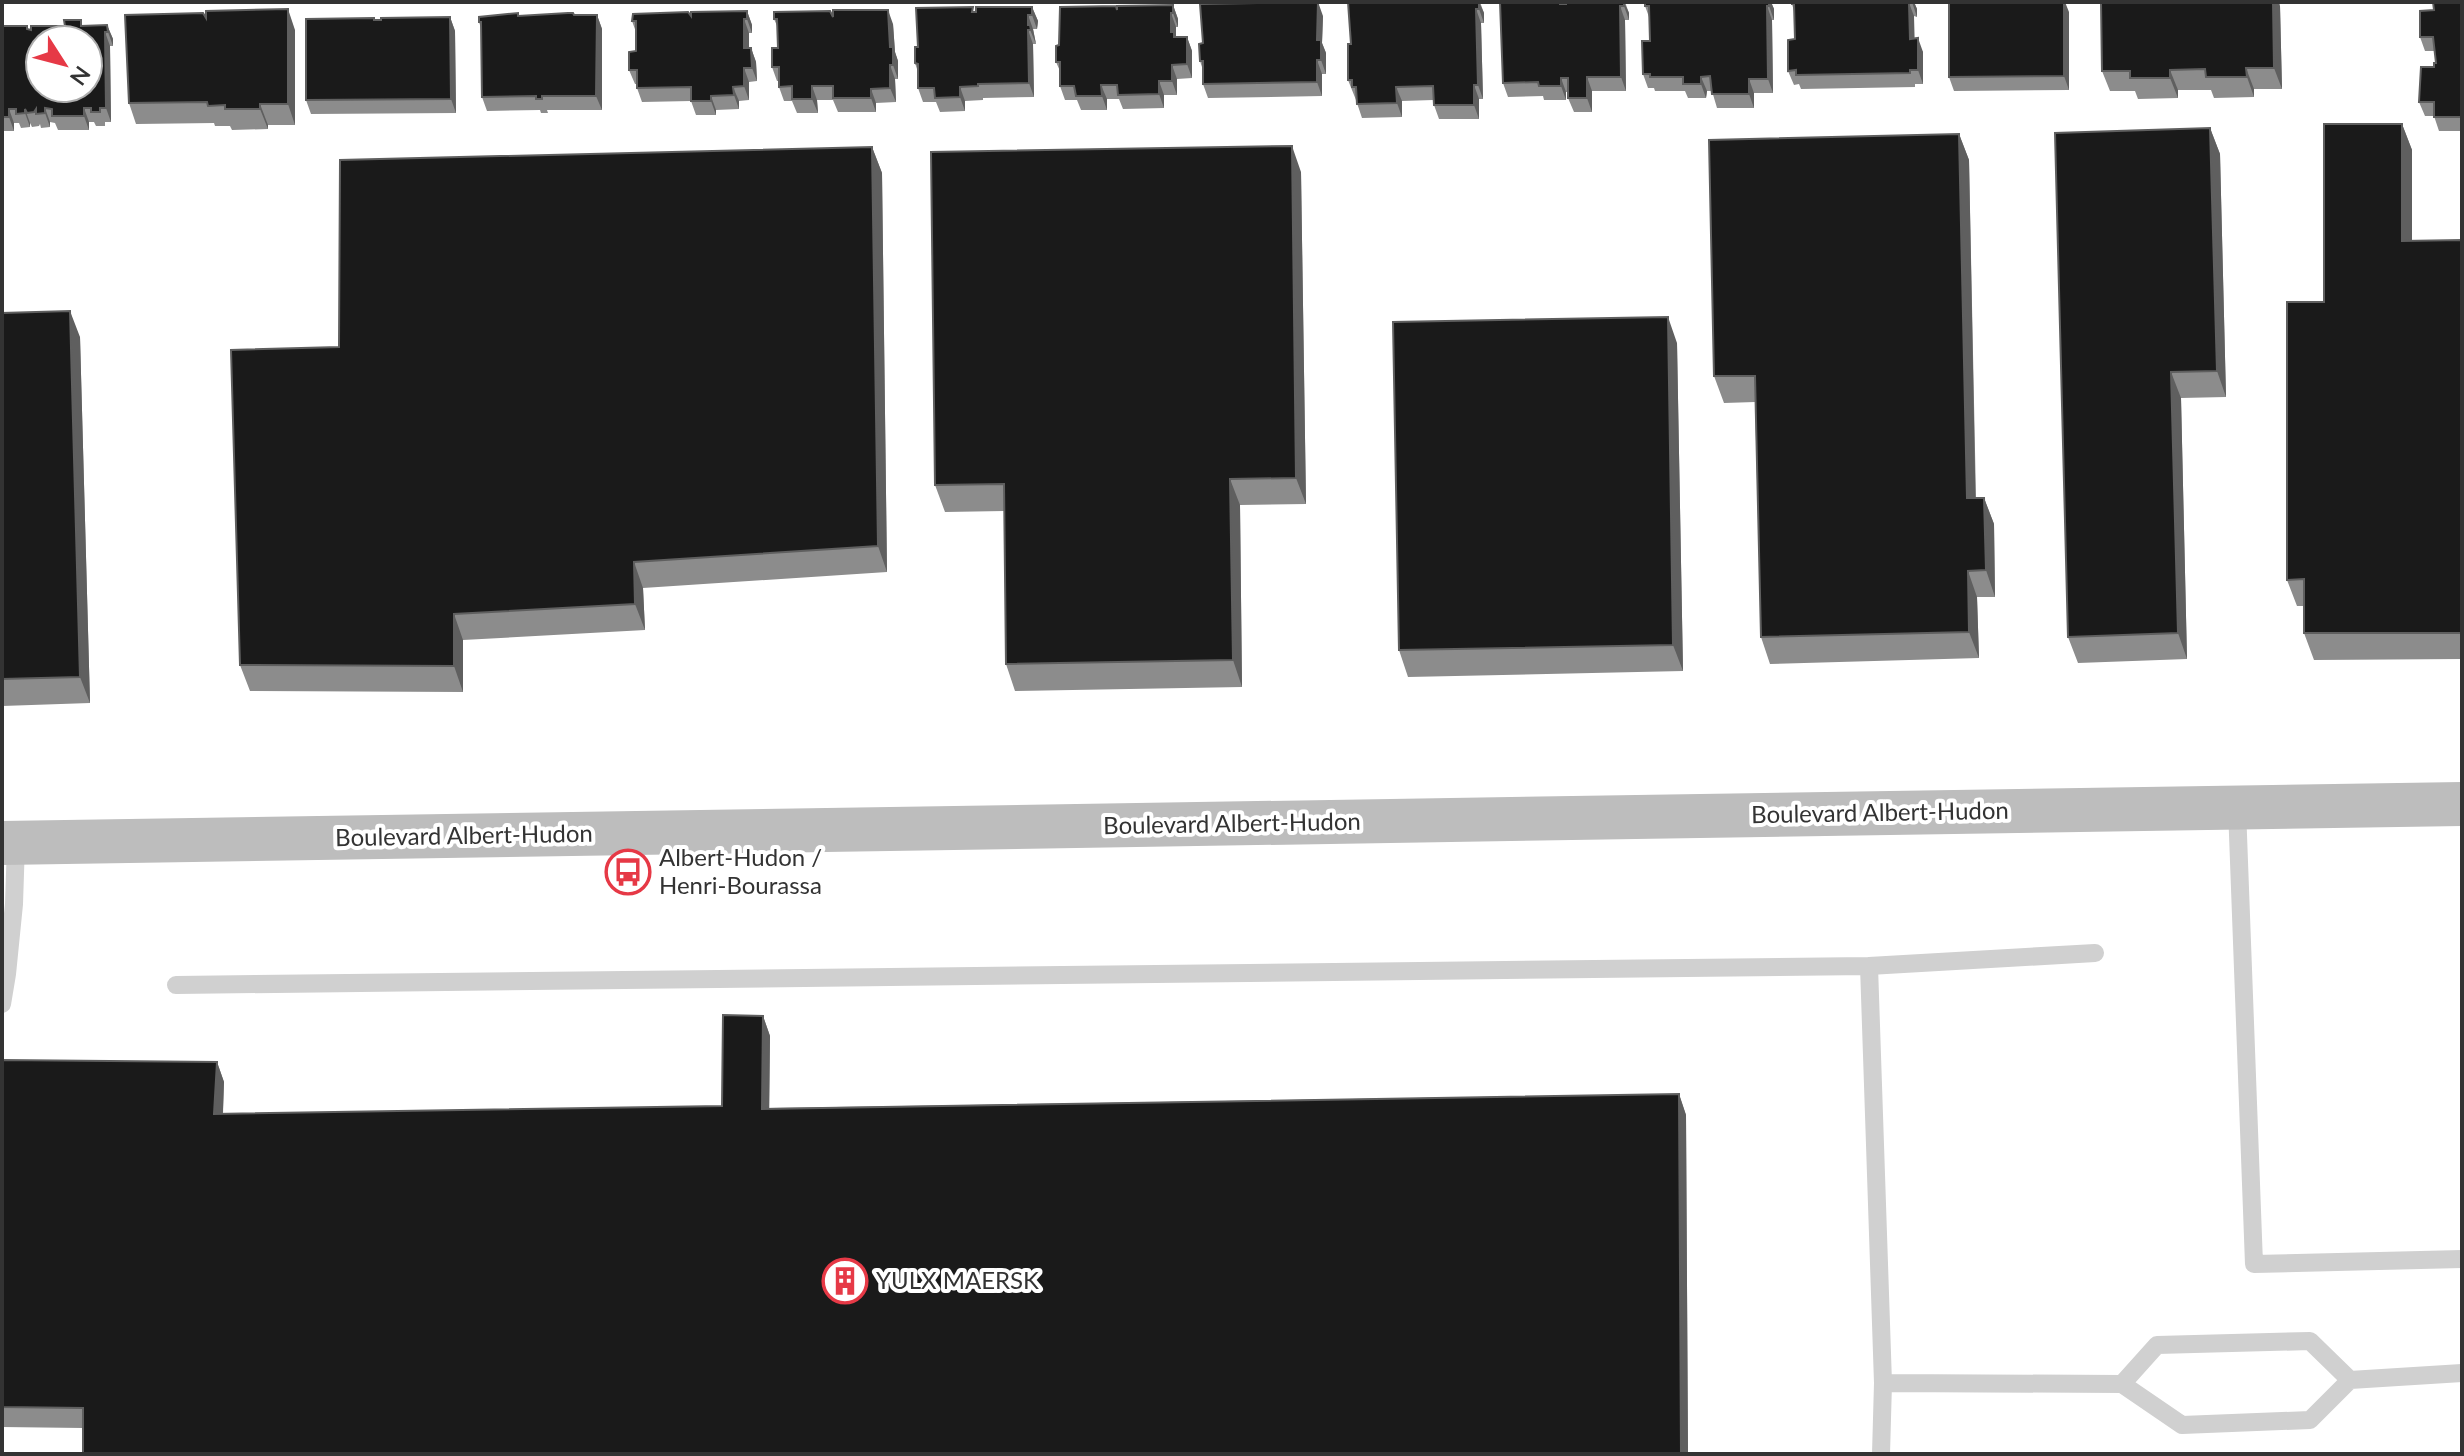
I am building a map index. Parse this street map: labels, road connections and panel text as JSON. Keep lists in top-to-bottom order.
{
  "streets": {
    "street": ["Boulevard Albert-Hudon"]
  },
  "places": {
    "bus stop": ["Albert-Hudon / Henri-Bourassa"],
    "building": ["YULX MAERSK"]
  },
  "north": "bottom right"
}
